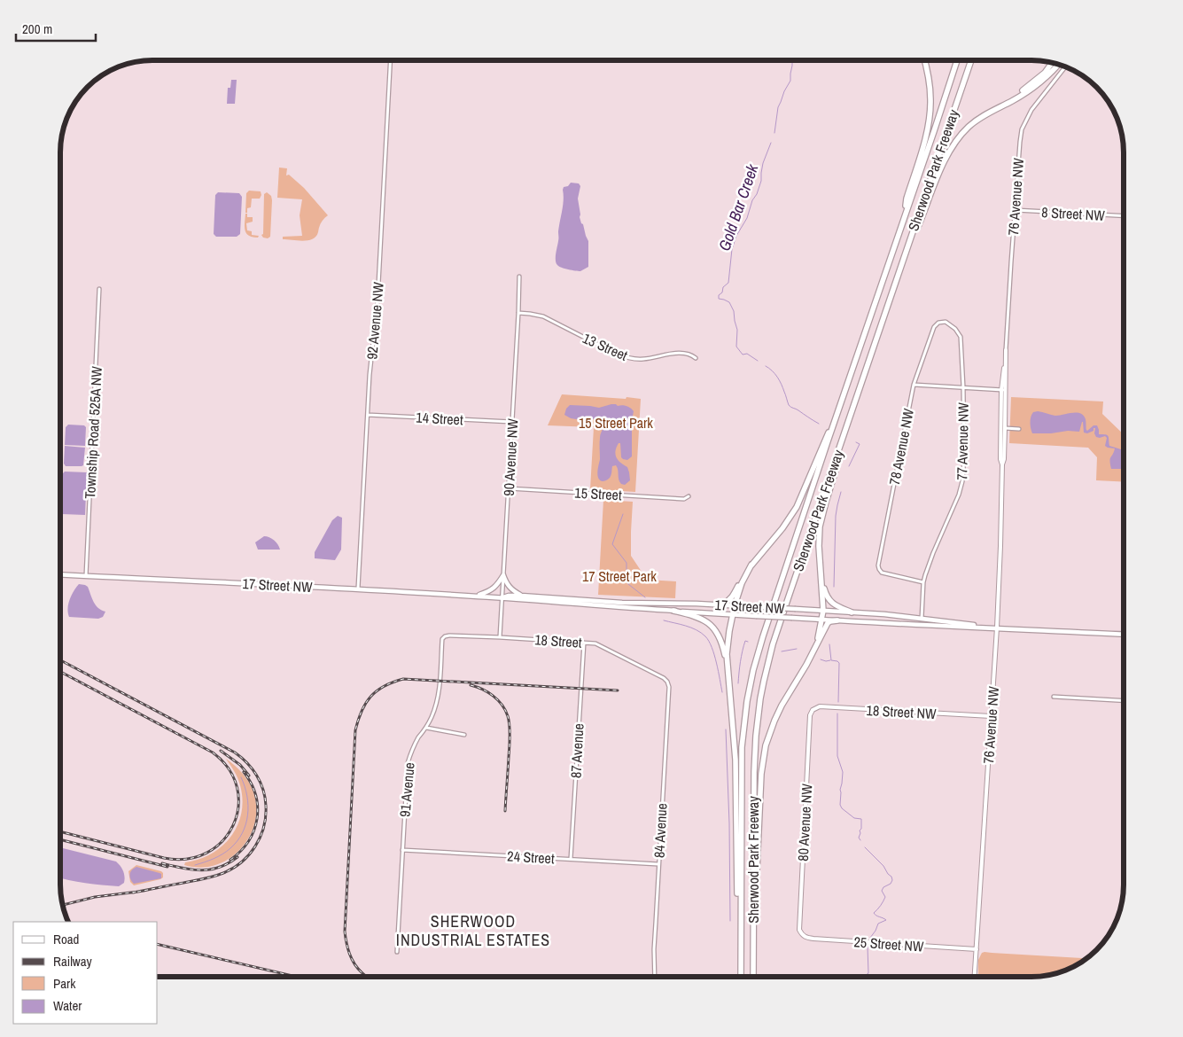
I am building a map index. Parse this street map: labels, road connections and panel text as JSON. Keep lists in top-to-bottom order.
{
  "streets": {
    "highway": ["Sherwood Park Freeway"],
    "main road": ["17 Street NW"],
    "street": [
      "76 Avenue NW",
      "8 Street NW",
      "92 Avenue NW",
      "13 Street",
      "14 Street",
      "Township Road 525A NW",
      "77 Avenue NW",
      "78 Avenue NW",
      "90 Avenue NW",
      "15 Street",
      "18 Street",
      "18 Street NW",
      "87 Avenue",
      "91 Avenue",
      "80 Avenue NW",
      "84 Avenue",
      "24 Street",
      "25 Street NW"
    ]
  },
  "crossings": [
    ["76 Avenue NW", "8 Street NW"],
    ["76 Avenue NW", "17 Street NW"],
    ["76 Avenue NW", "18 Street NW"],
    ["76 Avenue NW", "25 Street NW"],
    ["92 Avenue NW", "14 Street"],
    ["92 Avenue NW", "17 Street NW"],
    ["13 Street", "90 Avenue NW"],
    ["14 Street", "90 Avenue NW"],
    ["Township Road 525A NW", "17 Street NW"],
    ["77 Avenue NW", "78 Avenue NW"],
    ["77 Avenue NW", "17 Street NW"],
    ["90 Avenue NW", "15 Street"],
    ["90 Avenue NW", "17 Street NW"],
    ["90 Avenue NW", "18 Street"],
    ["18 Street", "87 Avenue"],
    ["18 Street", "91 Avenue"],
    ["18 Street", "84 Avenue"],
    ["18 Street NW", "80 Avenue NW"],
    ["87 Avenue", "24 Street"],
    ["91 Avenue", "24 Street"],
    ["80 Avenue NW", "25 Street NW"],
    ["84 Avenue", "24 Street"]
  ],
  "districts": ["SHERWOOD INDUSTRIAL ESTATES"],
  "water": ["Gold Bar Creek"],
  "parks": ["15 Street Park", "17 Street Park"],
  "legend": [
    "Road",
    "Railway",
    "Park",
    "Water"
  ],
  "scale_bar": "200 m"
}
